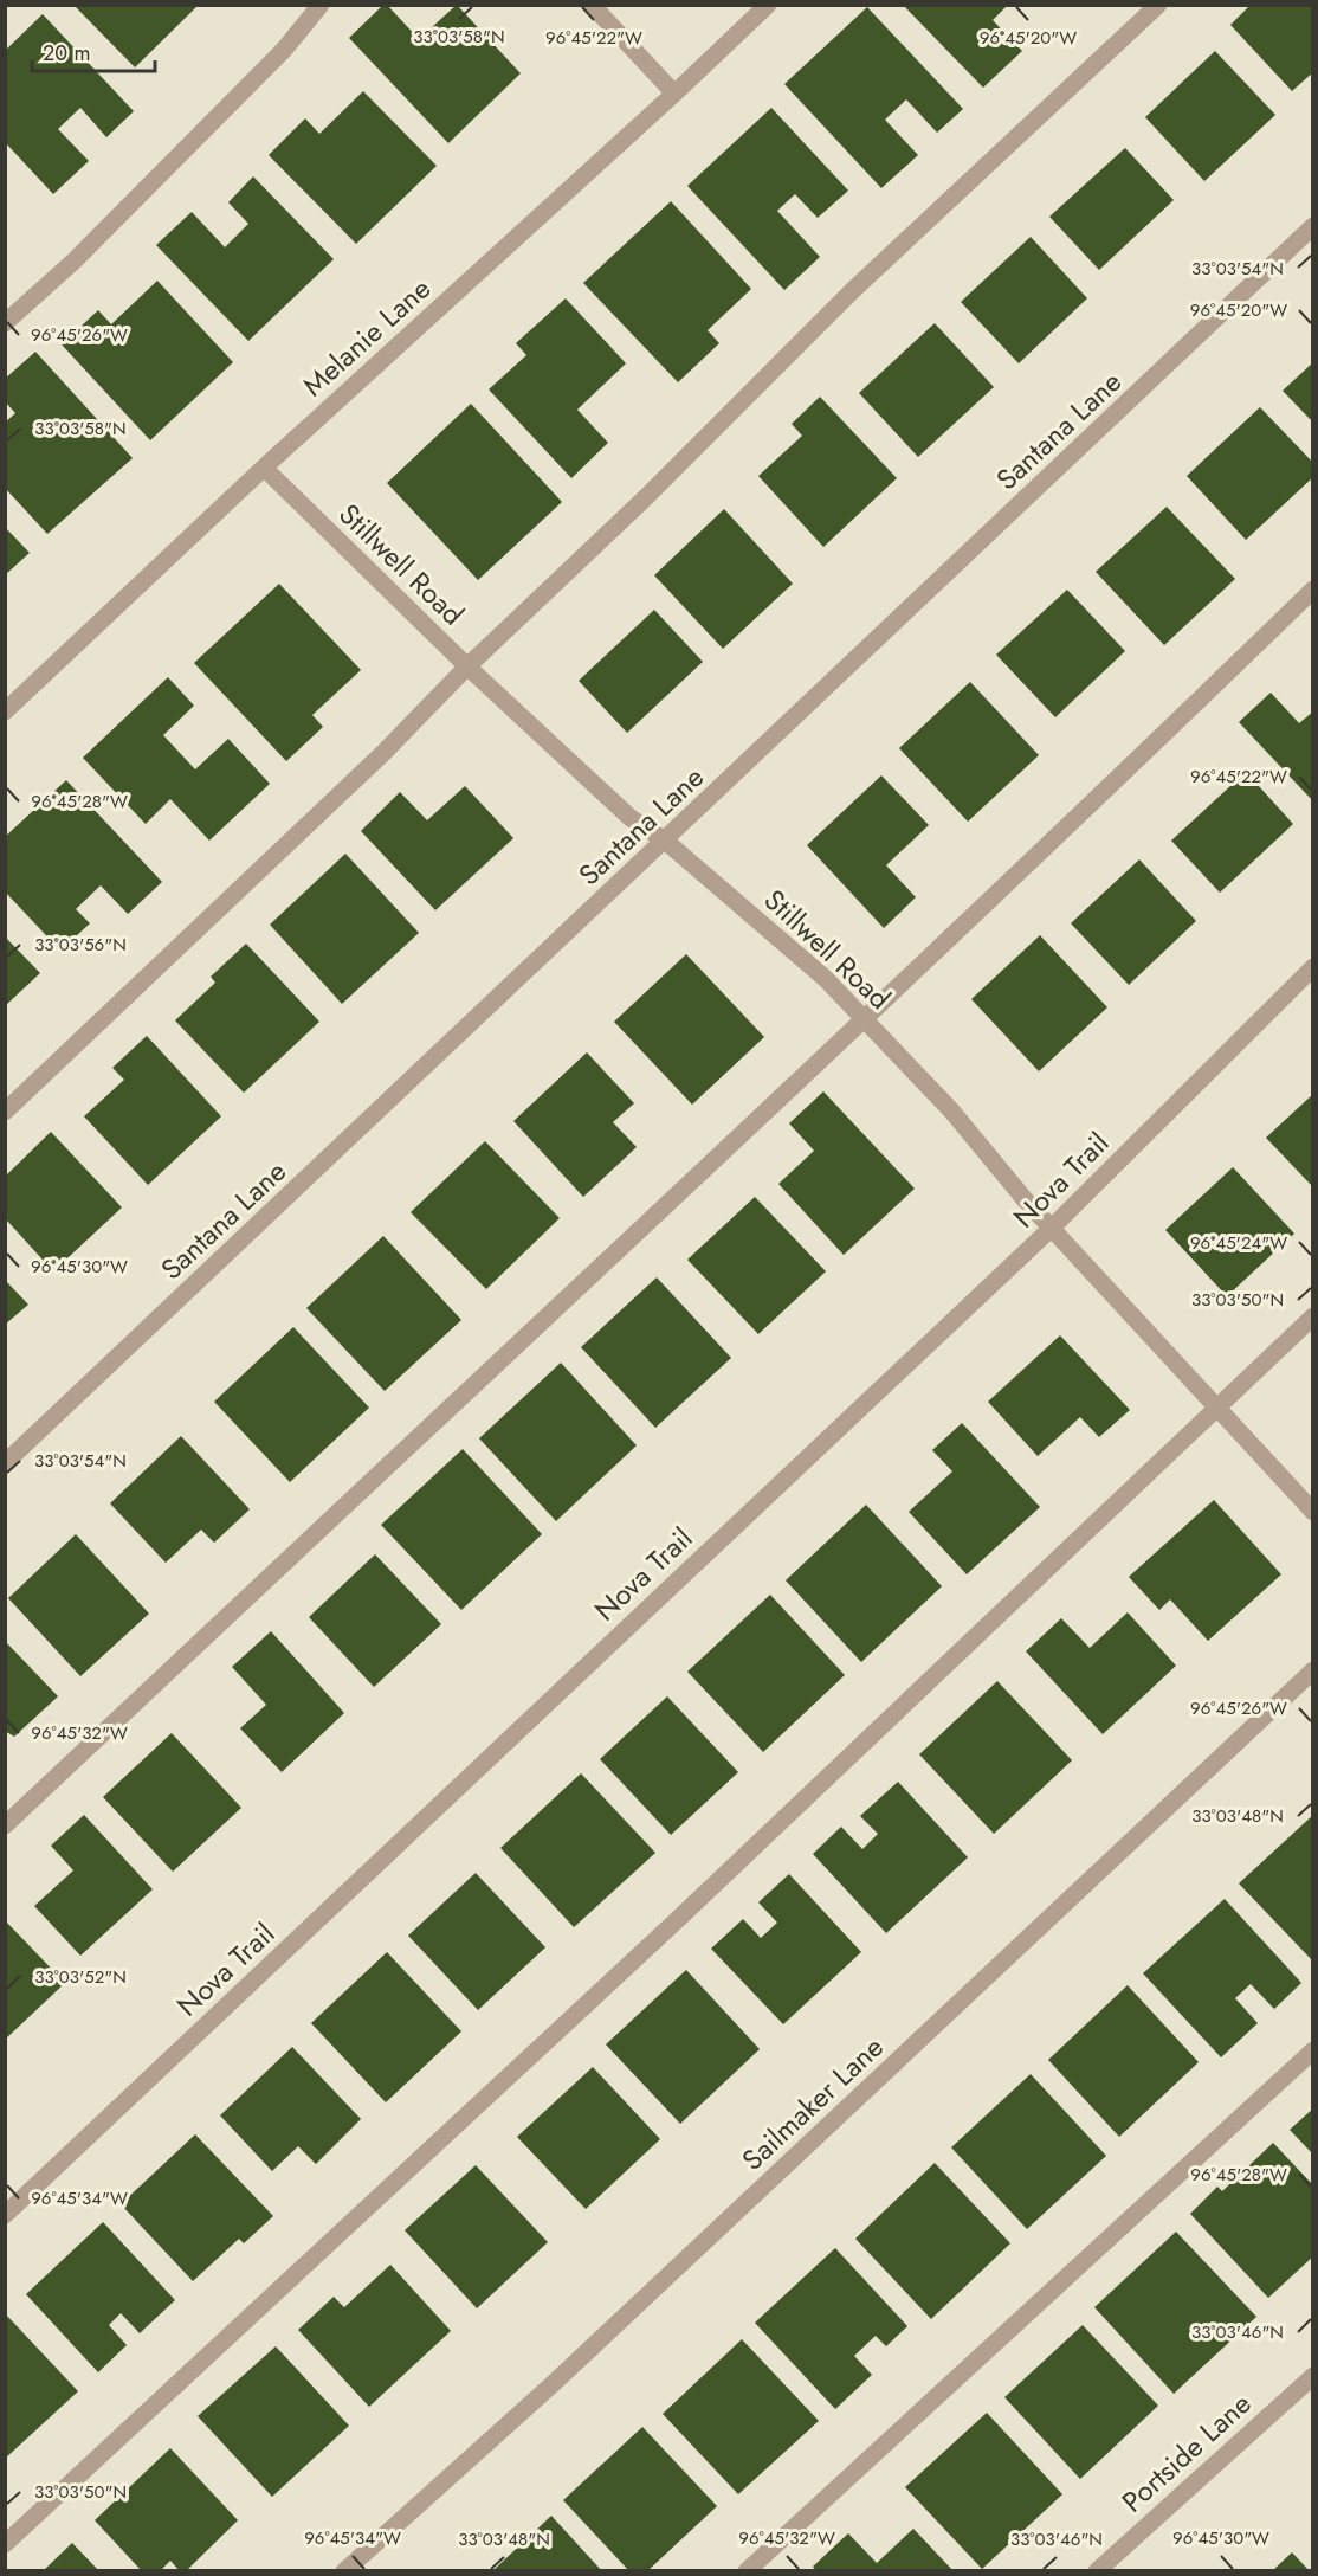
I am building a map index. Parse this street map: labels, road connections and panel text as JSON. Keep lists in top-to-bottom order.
{
  "streets": {
    "street": [
      "Melanie Lane",
      "Santana Lane",
      "Stillwell Road",
      "Nova Trail",
      "Sailmaker Lane",
      "Portside Lane"
    ]
  },
  "crossings": [
    ["Melanie Lane", "Stillwell Road"],
    ["Santana Lane", "Stillwell Road"],
    ["Stillwell Road", "Nova Trail"]
  ],
  "scale_bar": "20 m",
  "coordinates": [
    "33°03'58\"N",
    "96°45'22\"W",
    "96°45'20\"W",
    "33°03'54\"N",
    "96°45'26\"W",
    "96°45'28\"W",
    "33°03'56\"N",
    "96°45'24\"W",
    "96°45'30\"W",
    "33°03'50\"N",
    "96°45'32\"W",
    "33°03'48\"N",
    "33°03'52\"N",
    "96°45'34\"W",
    "33°03'46\"N"
  ]
}
